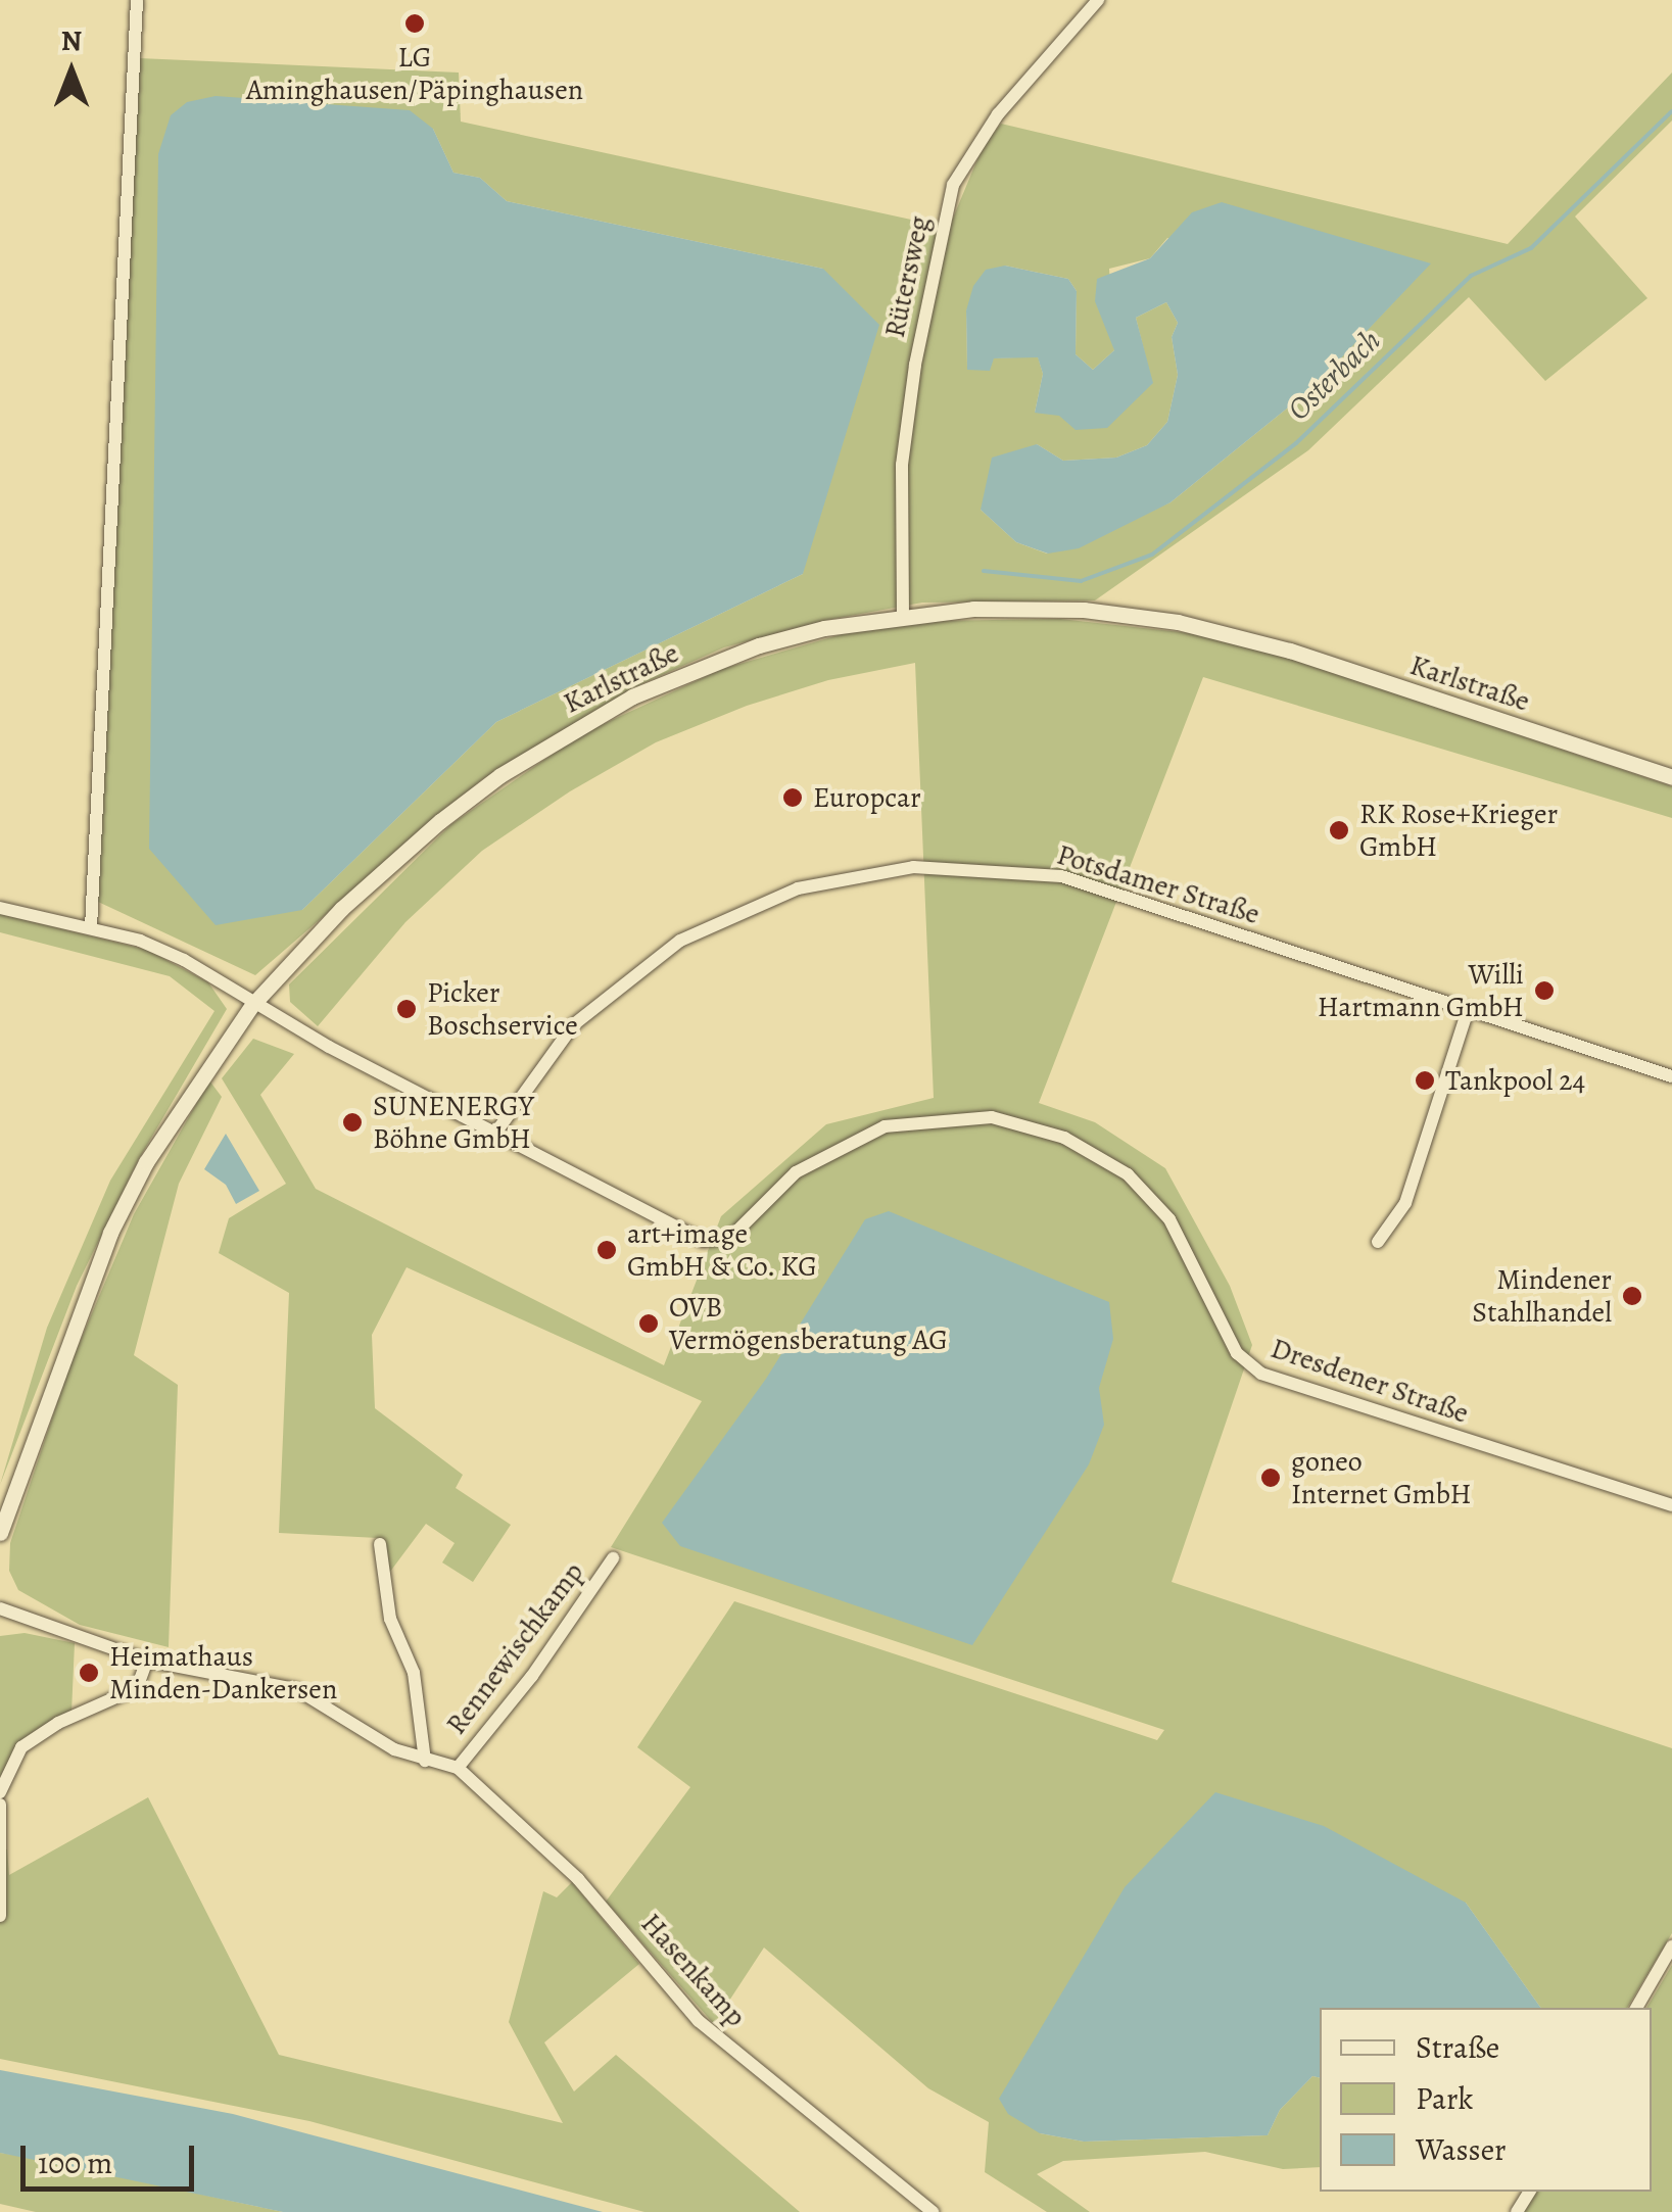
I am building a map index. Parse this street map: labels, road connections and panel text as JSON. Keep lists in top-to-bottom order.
{
  "streets": {
    "street": [
      "Rütersweg",
      "Karlstraße",
      "Potsdamer Straße",
      "Dresdener Straße",
      "Rennewischkamp",
      "Hasenkamp"
    ]
  },
  "crossings": [
    ["Rütersweg", "Karlstraße"],
    ["Potsdamer Straße", "Dresdener Straße"],
    ["Rennewischkamp", "Hasenkamp"]
  ],
  "water": ["Osterbach"],
  "places": [
    "LG Aminghausen/Päpinghausen",
    "Europcar",
    "RK Rose+Krieger GmbH",
    "Willi Hartmann GmbH",
    "Picker Boschservice",
    "Tankpool 24",
    "SUNENERGY Böhne GmbH",
    "art+image GmbH & Co. KG",
    "Mindener Stahlhandel",
    "OVB Vermögensberatung AG",
    "goneo Internet GmbH",
    "Heimathaus Minden-Dankersen"
  ],
  "legend": ["Straße", "Park", "Wasser"],
  "scale_bar": "100 m",
  "north": "top"
}
